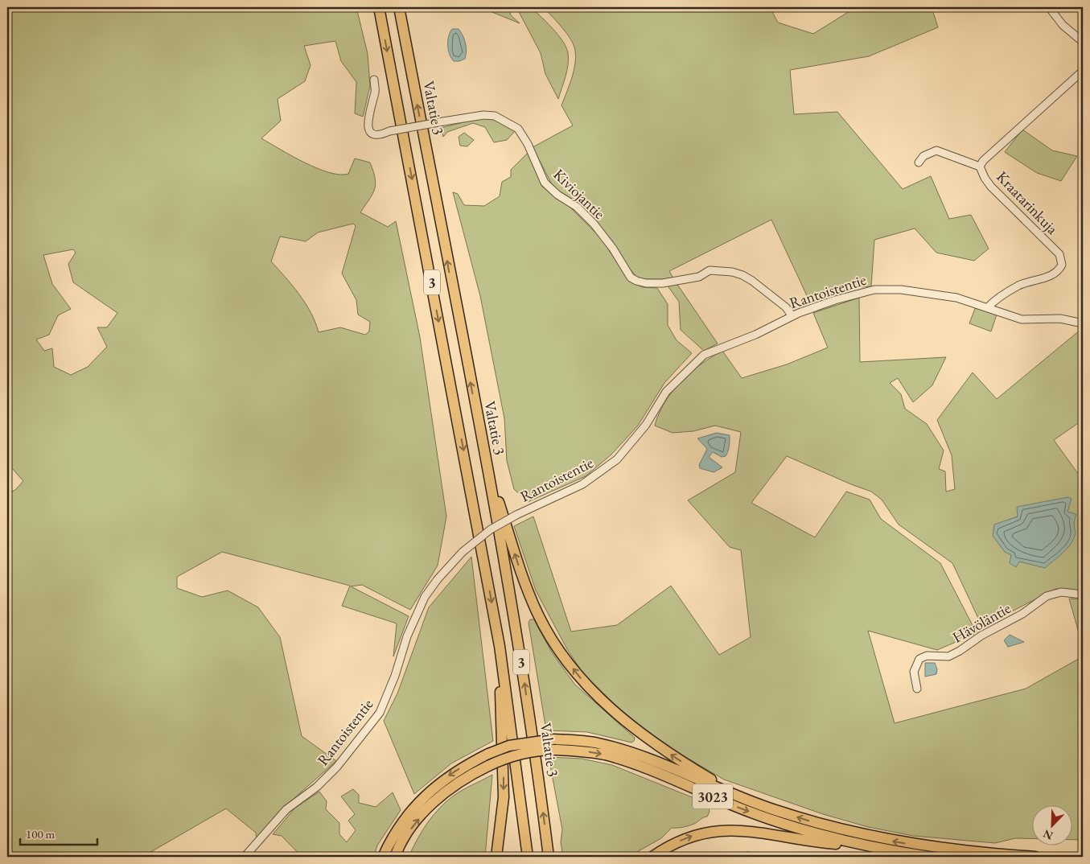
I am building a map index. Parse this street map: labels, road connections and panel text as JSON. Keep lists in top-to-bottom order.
{
  "streets": {
    "highway": ["Valtatie 3", "3", "3023"],
    "street": [
      "Kiviojantie",
      "Kraatarinkuja",
      "Rantoistentie",
      "Hävöläntie"
    ]
  },
  "crossings": [
    ["Kiviojantie", "Rantoistentie"],
    ["Kraatarinkuja", "Rantoistentie"]
  ],
  "scale_bar": "100 m",
  "north": "bottom left"
}
